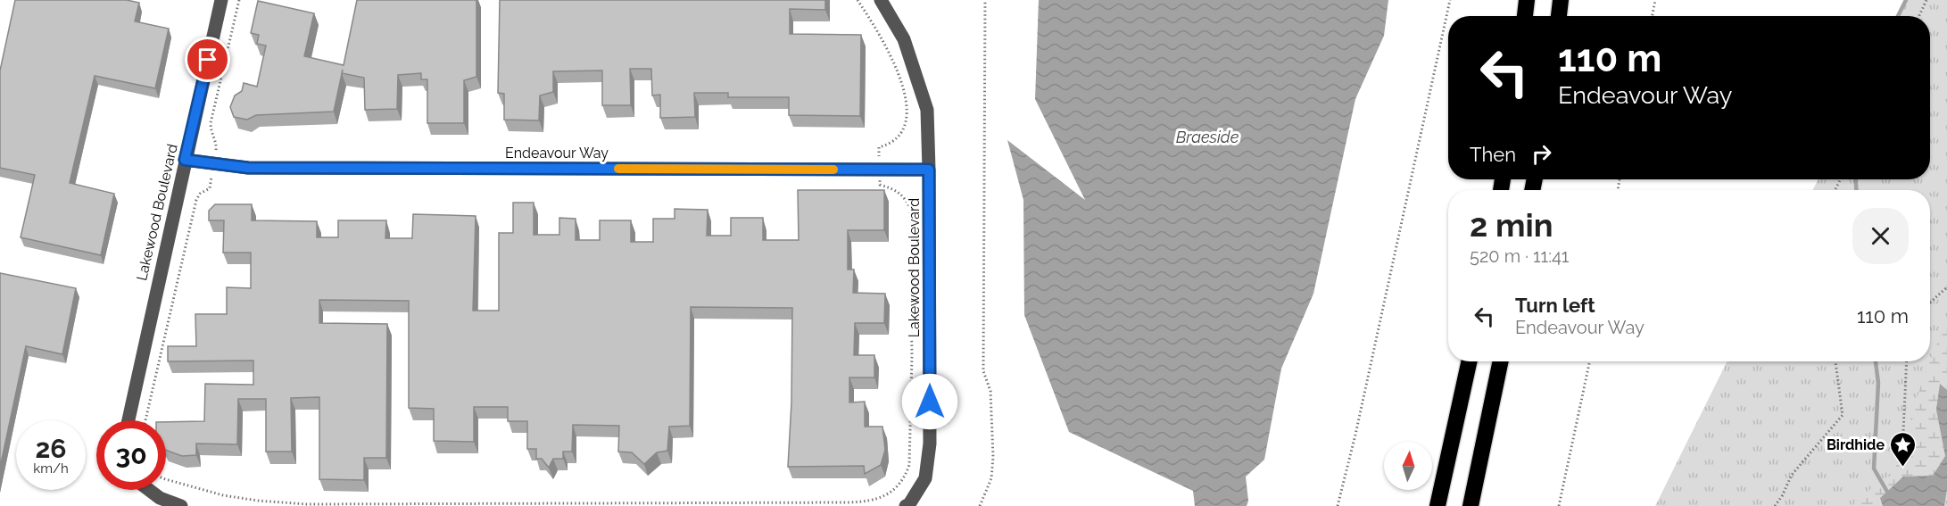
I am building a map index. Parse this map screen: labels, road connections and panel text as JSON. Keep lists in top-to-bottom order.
{
  "streets": {
    "street": ["Endeavour Way", "Lakewood Boulevard"]
  },
  "crossings": [
    ["Endeavour Way", "Lakewood Boulevard"]
  ],
  "water": ["Braeside"],
  "places": {
    "place": ["Birdhide"]
  },
  "north": "top",
  "page": {
    "turn": ["110 m", "Endeavour Way"],
    "then": "Then",
    "heading": ["2 min", "520 m · 11:41"],
    "list": [
      {
        "name": "Turn left",
        "note": "Endeavour Way",
        "value": "110 m"
      }
    ],
    "speed": "26 km/h",
    "limit": "30"
  }
}
